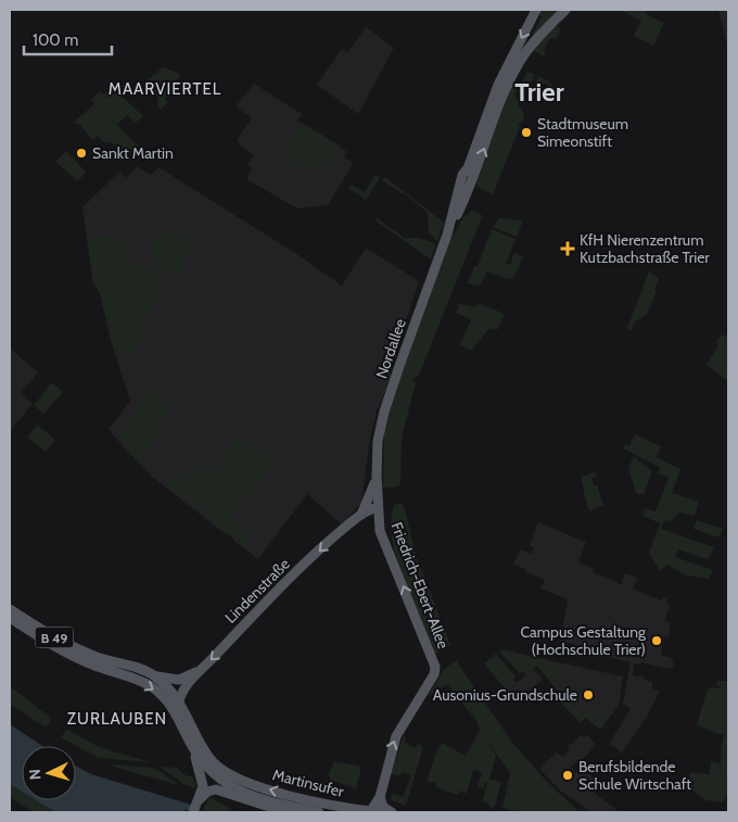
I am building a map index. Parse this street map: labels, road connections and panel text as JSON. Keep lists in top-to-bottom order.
{
  "streets": {
    "main road": [
      "Nordallee",
      "Friedrich-Ebert-Allee",
      "Lindenstraße",
      "B 49",
      "Martinsufer"
    ]
  },
  "crossings": [
    ["Nordallee", "Friedrich-Ebert-Allee"],
    ["Nordallee", "Lindenstraße"],
    ["Friedrich-Ebert-Allee", "Lindenstraße"],
    ["Lindenstraße", "B 49"],
    ["B 49", "Martinsufer"]
  ],
  "one_way": ["Friedrich-Ebert-Allee", "Lindenstraße"],
  "districts": ["MAARVIERTEL", "Trier", "ZURLAUBEN"],
  "places": {
    "other": [
      "Stadtmuseum Simeonstift",
      "Sankt Martin",
      "Campus Gestaltung (Hochschule Trier)",
      "Ausonius-Grundschule",
      "Berufsbildende Schule Wirtschaft"
    ],
    "health": ["KfH Nierenzentrum Kutzbachstraße Trier"]
  },
  "scale_bar": "100 m",
  "north": "left"
}
